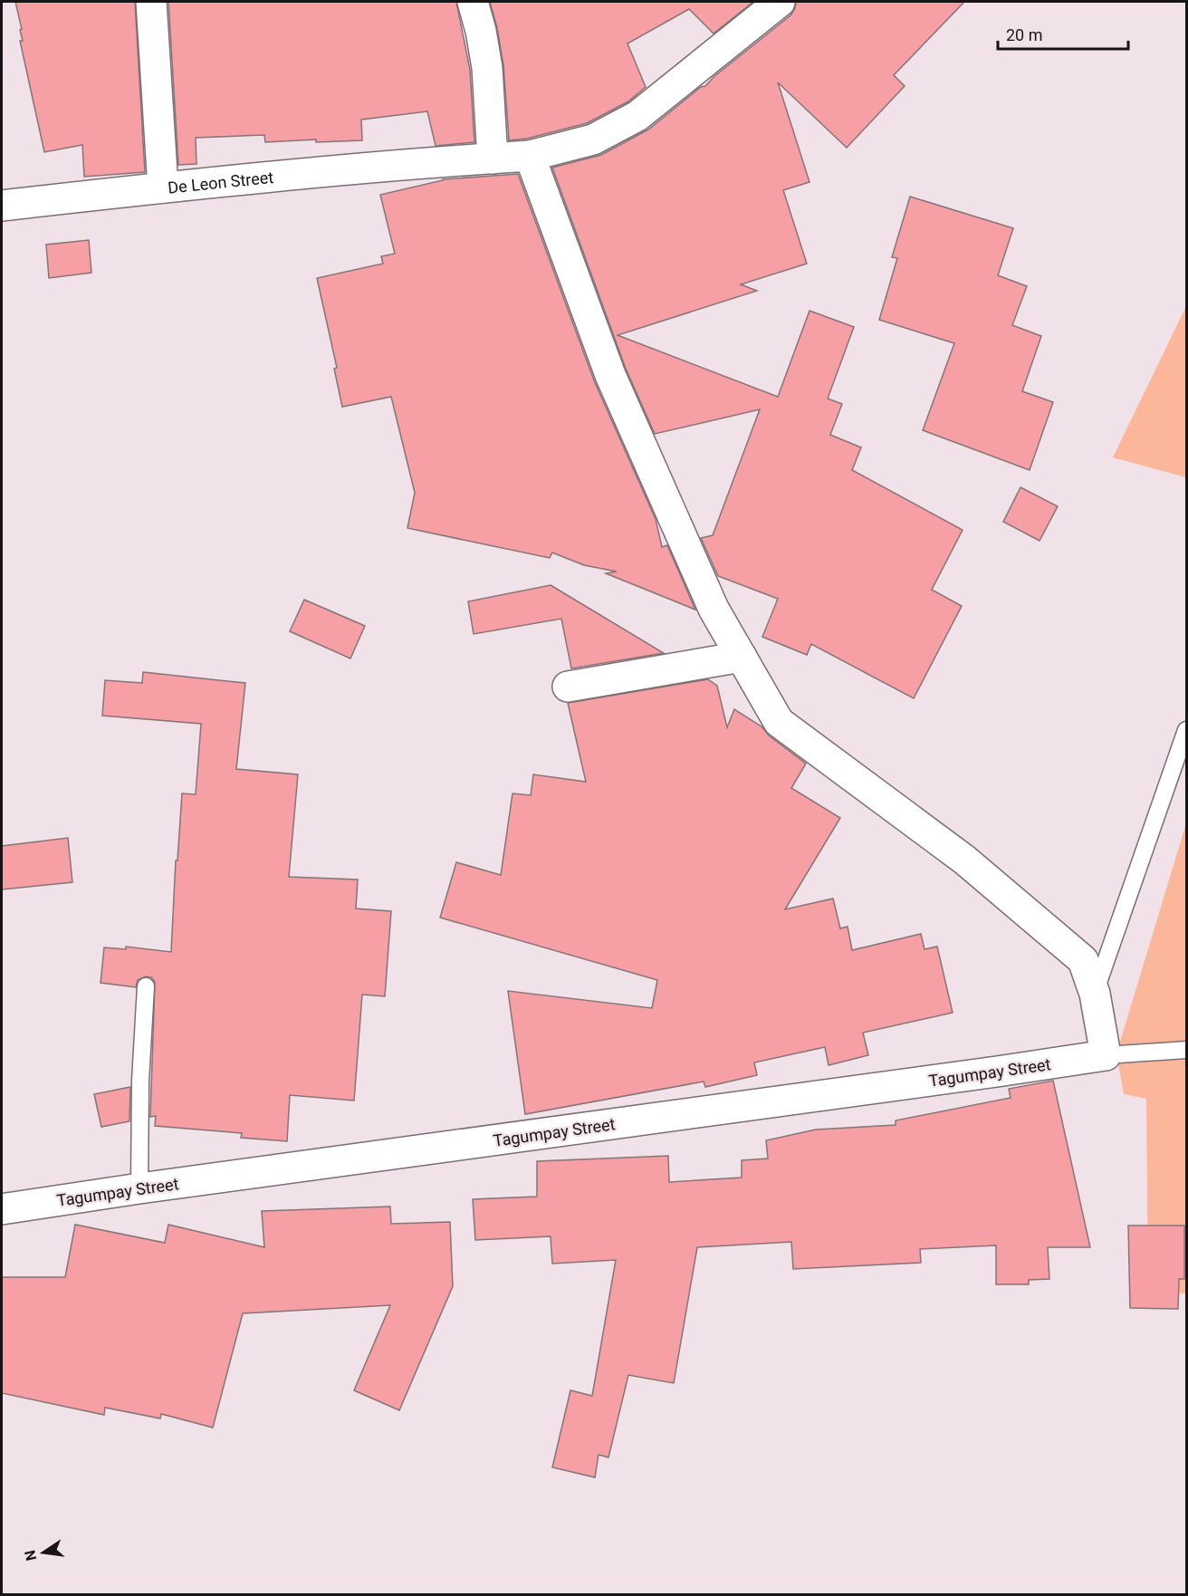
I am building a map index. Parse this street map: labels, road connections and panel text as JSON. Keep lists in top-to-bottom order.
{
  "streets": {
    "street": ["De Leon Street", "Tagumpay Street"]
  },
  "scale_bar": "20 m",
  "north": "left"
}
